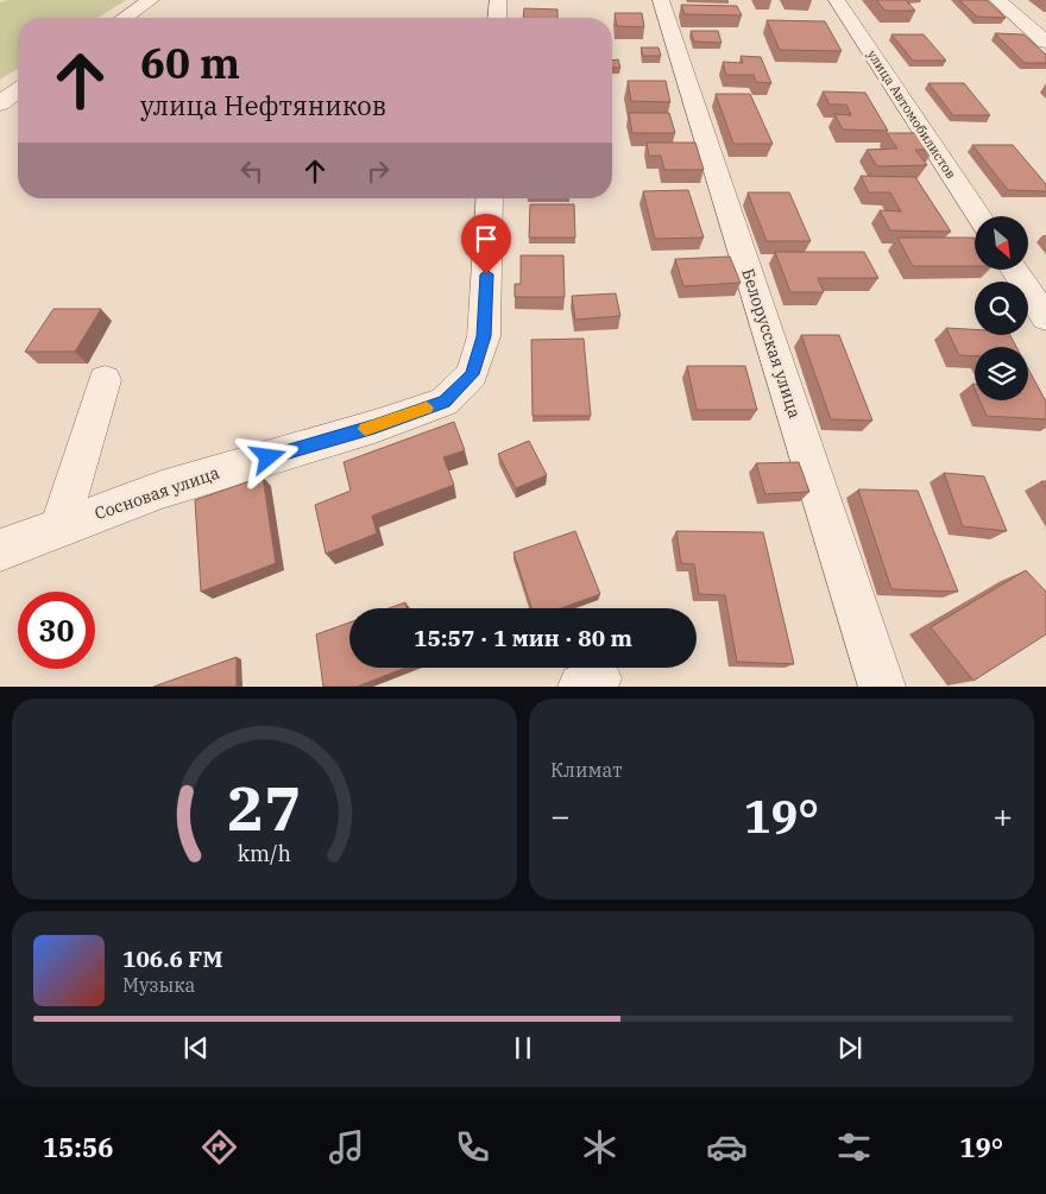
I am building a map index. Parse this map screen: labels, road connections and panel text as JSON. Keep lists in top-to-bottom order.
{
  "streets": {
    "street": ["улица Автомобилистов", "Белорусская улица", "Сосновая улица"]
  },
  "north": "bottom right",
  "page": {
    "turn": ["60 m", "улица Нефтяников"],
    "limit": "30",
    "trip": "15:57 · 1 мин · 80 m",
    "tile": "Климат",
    "heat": ["−", "19°", "+"],
    "song": ["106.6 FM", "Музыка"],
    "tabs": ["15:56", "19°"],
    "gauge": ["27", "km/h"]
  }
}
